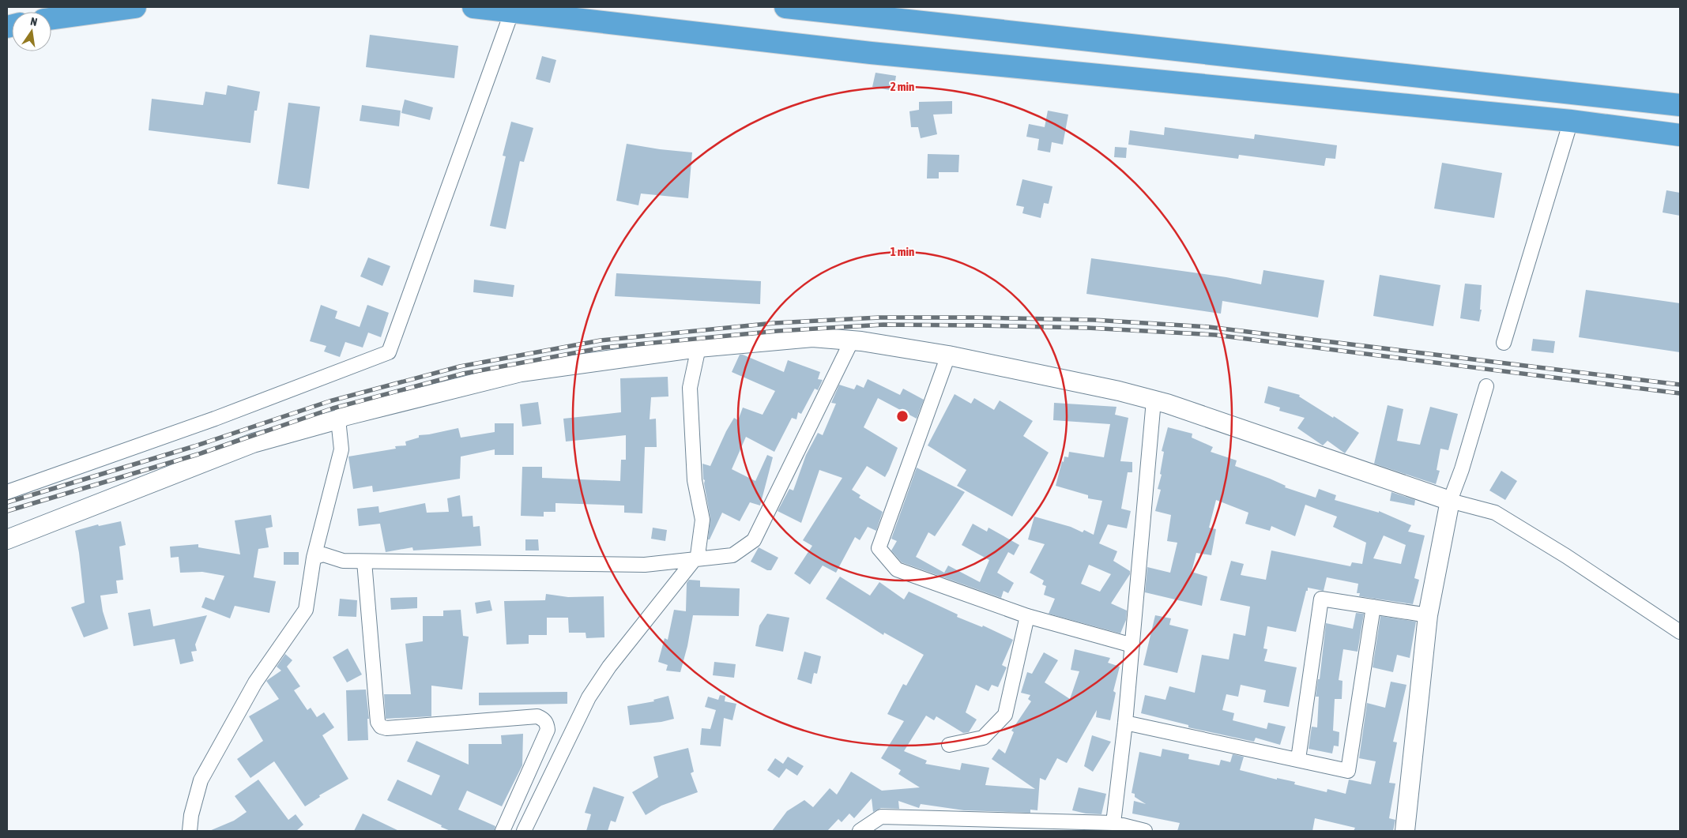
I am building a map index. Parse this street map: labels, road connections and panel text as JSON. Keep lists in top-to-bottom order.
{
  "north": "top",
  "rings": ["2 min", "1 min"]
}
